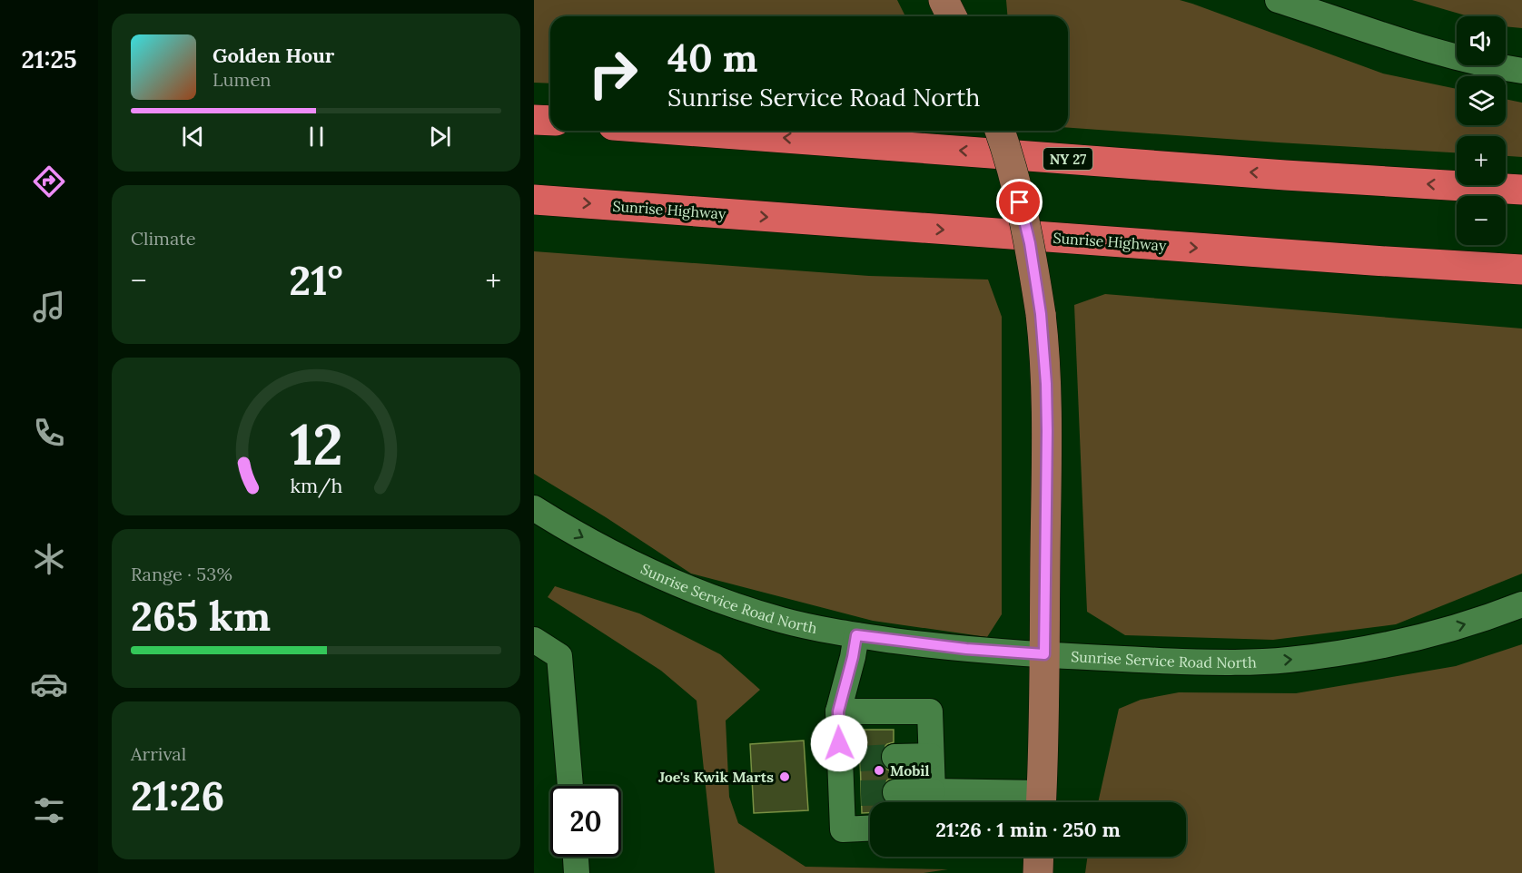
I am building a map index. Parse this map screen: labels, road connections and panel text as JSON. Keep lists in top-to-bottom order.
{
  "streets": {
    "highway": ["NY 27", "Sunrise Highway"],
    "street": ["Sunrise Service Road North"]
  },
  "one_way": ["Sunrise Service Road North"],
  "places": ["Mobil", "Joe's Kwik Marts"],
  "page": {
    "tabs": "21:25",
    "map_buttons": ["+", "−"],
    "turn": ["40 m", "Sunrise Service Road North"],
    "song": ["Golden Hour", "Lumen"],
    "tile": [
      "Climate",
      ["Range · 53%", "265 km"],
      ["Arrival", "21:26"]
    ],
    "heat": ["−", "21°", "+"],
    "limit": "20",
    "trip": "21:26 · 1 min · 250 m",
    "gauge": ["12", "km/h"]
  }
}
